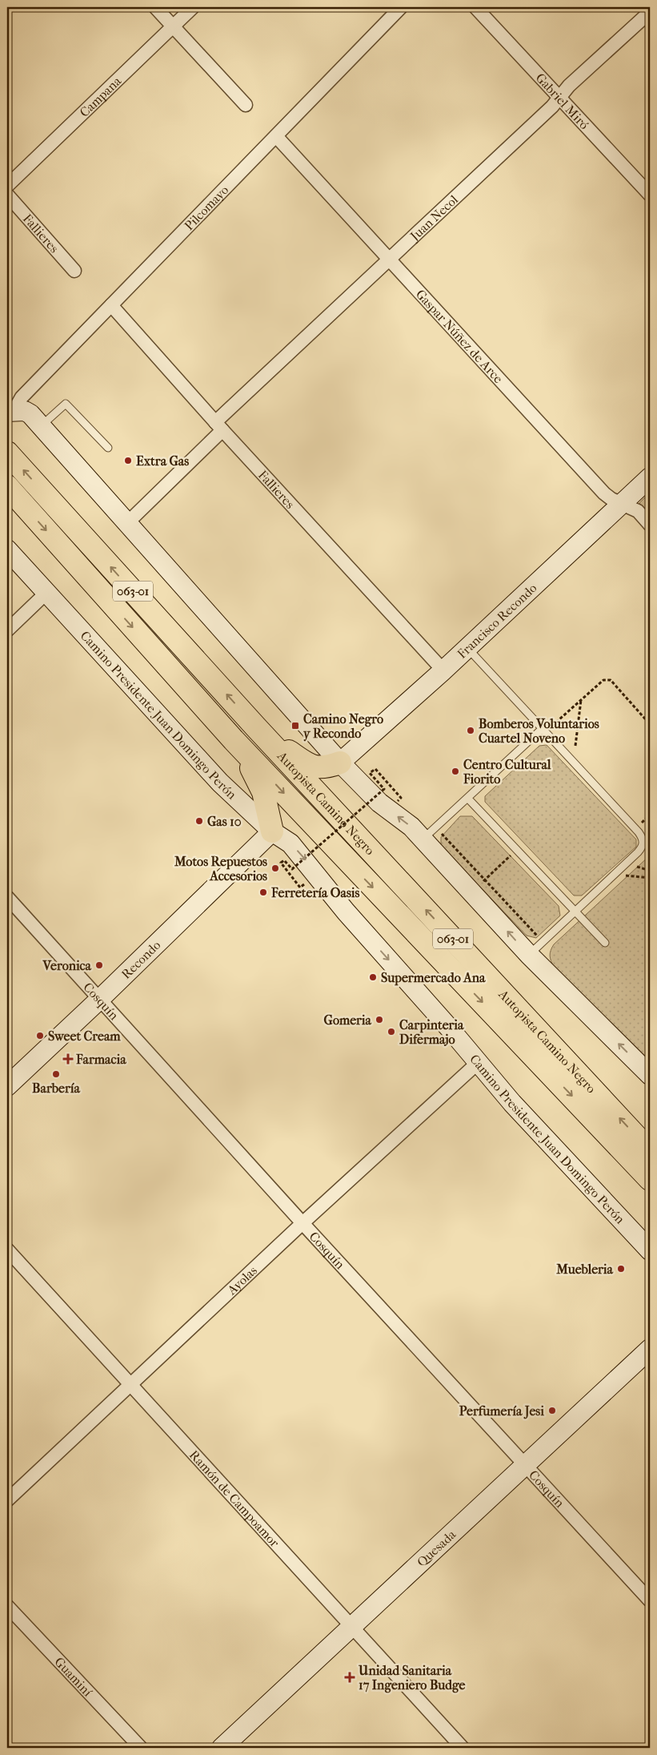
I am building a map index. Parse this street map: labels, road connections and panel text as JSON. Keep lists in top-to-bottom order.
{
  "streets": {
    "highway": ["063-01", "Autopista Camino Negro"],
    "street": [
      "Campana",
      "Gabriel Miró",
      "Pilcomayo",
      "Juan Necol",
      "Fallieres",
      "Gaspar Núñez de Arce",
      "Francisco Recondo",
      "Camino Presidente Juan Domingo Perón",
      "Recondo",
      "Cosquín",
      "Ayolas",
      "Ramón de Campoamor",
      "Quesada",
      "Guaminí"
    ]
  },
  "crossings": [
    ["Gabriel Miró", "Juan Necol"],
    ["Pilcomayo", "Fallieres"],
    ["Pilcomayo", "Gaspar Núñez de Arce"],
    ["Juan Necol", "Fallieres"],
    ["Juan Necol", "Gaspar Núñez de Arce"],
    ["Fallieres", "Francisco Recondo"],
    ["Gaspar Núñez de Arce", "Francisco Recondo"],
    ["Camino Presidente Juan Domingo Perón", "Recondo"],
    ["Camino Presidente Juan Domingo Perón", "Ayolas"],
    ["Recondo", "Cosquín"],
    ["Cosquín", "Ayolas"],
    ["Cosquín", "Quesada"],
    ["Ayolas", "Ramón de Campoamor"],
    ["Ramón de Campoamor", "Quesada"]
  ],
  "places": {
    "other": [
      "Extra Gas",
      "Bomberos Voluntarios Cuartel Noveno",
      "Centro Cultural Fiorito",
      "Gas 10",
      "Motos Repuestos Accesorios",
      "Ferretería Oasis",
      "Veronica",
      "Supermercado Ana",
      "Gomeria",
      "Carpinteria Difermajo",
      "Sweet Cream",
      "Barbería",
      "Muebleria",
      "Perfumería Jesi"
    ],
    "transit": ["Camino Negro y Recondo"],
    "health": ["Farmacia", "Unidad Sanitaria 17 Ingeniero Budge"]
  }
}
